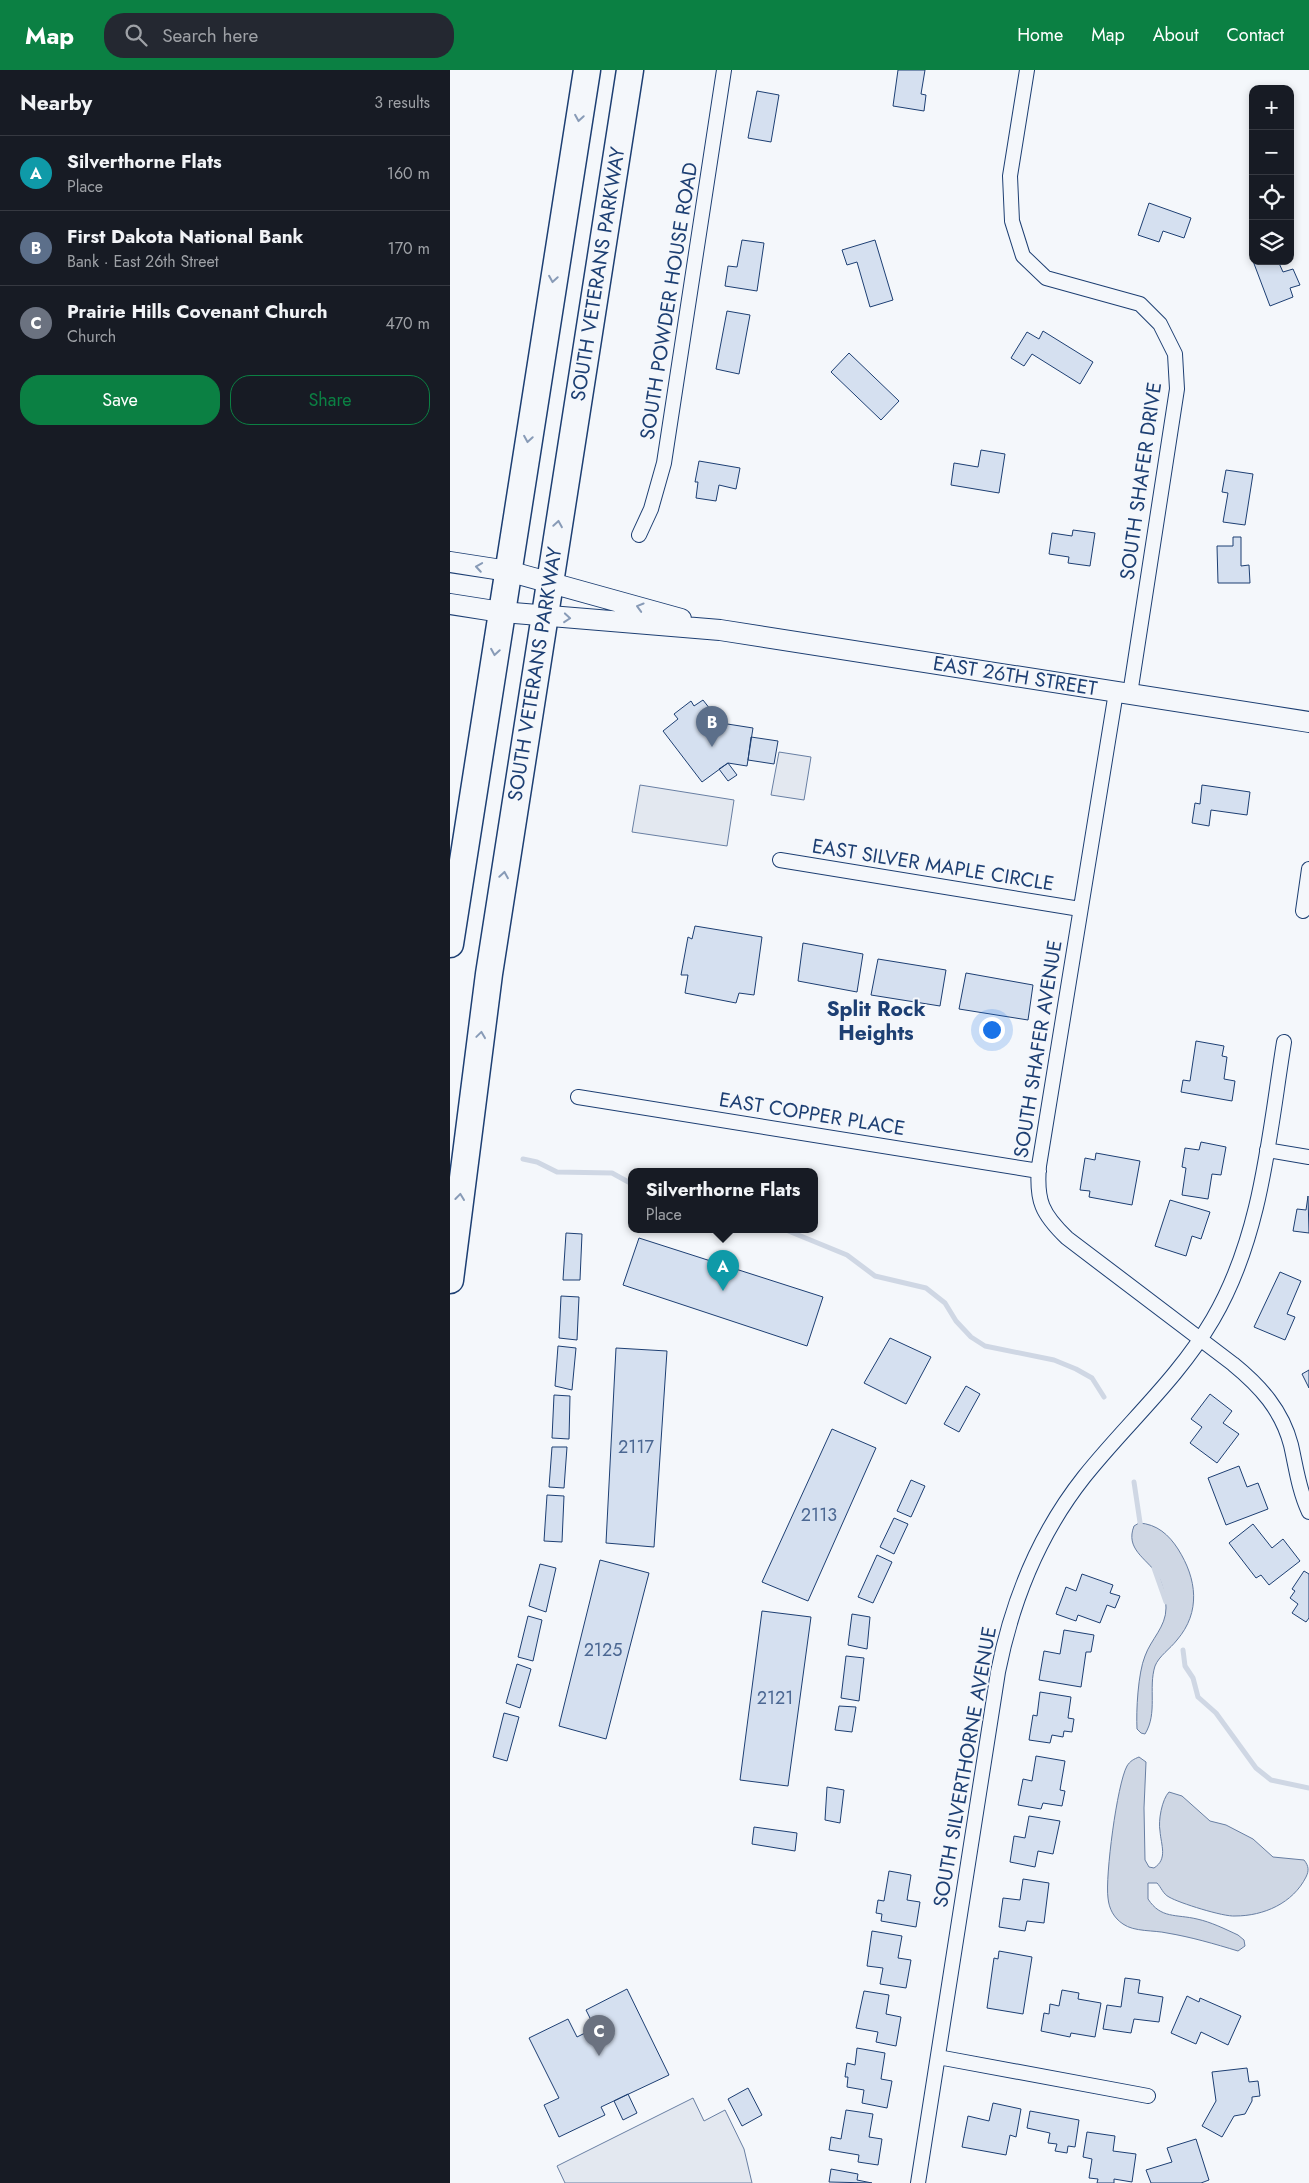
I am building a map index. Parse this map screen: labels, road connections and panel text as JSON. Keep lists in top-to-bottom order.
{
  "streets": {
    "highway": ["SOUTH VETERANS PARKWAY"],
    "main road": ["EAST 26TH STREET"],
    "street": [
      "SOUTH POWDER HOUSE ROAD",
      "SOUTH SHAFER DRIVE",
      "EAST SILVER MAPLE CIRCLE",
      "SOUTH SHAFER AVENUE",
      "EAST COPPER PLACE",
      "SOUTH SILVERTHORNE AVENUE"
    ]
  },
  "crossings": [
    ["SOUTH VETERANS PARKWAY", "EAST 26TH STREET"],
    ["SOUTH SHAFER DRIVE", "EAST 26TH STREET"],
    ["SOUTH SHAFER DRIVE", "SOUTH SHAFER AVENUE"],
    ["EAST 26TH STREET", "SOUTH SHAFER AVENUE"],
    ["EAST SILVER MAPLE CIRCLE", "SOUTH SHAFER AVENUE"],
    ["SOUTH SHAFER AVENUE", "EAST COPPER PLACE"],
    ["SOUTH SHAFER AVENUE", "SOUTH SILVERTHORNE AVENUE"]
  ],
  "districts": ["Split Rock Heights"],
  "house_numbers": [
    "2117",
    "2113",
    "2125",
    "2121"
  ],
  "page": {
    "header": "Map",
    "search": "Search here",
    "nav": [
      "Home",
      "Map",
      "About",
      "Contact"
    ],
    "heading": ["Nearby", "3 results"],
    "map_buttons": ["+", "−"],
    "list": [
      {
        "mark": "A",
        "name": "Silverthorne Flats",
        "note": "Place",
        "value": "160 m"
      },
      {
        "mark": "B",
        "name": "First Dakota National Bank",
        "note": "Bank · East 26th Street",
        "value": "170 m"
      },
      {
        "mark": "C",
        "name": "Prairie Hills Covenant Church",
        "note": "Church",
        "value": "470 m"
      }
    ],
    "buttons": ["Save", "Share"],
    "pins": ["B", "A", "C"],
    "popup": ["Silverthorne Flats", "Place"]
  }
}
